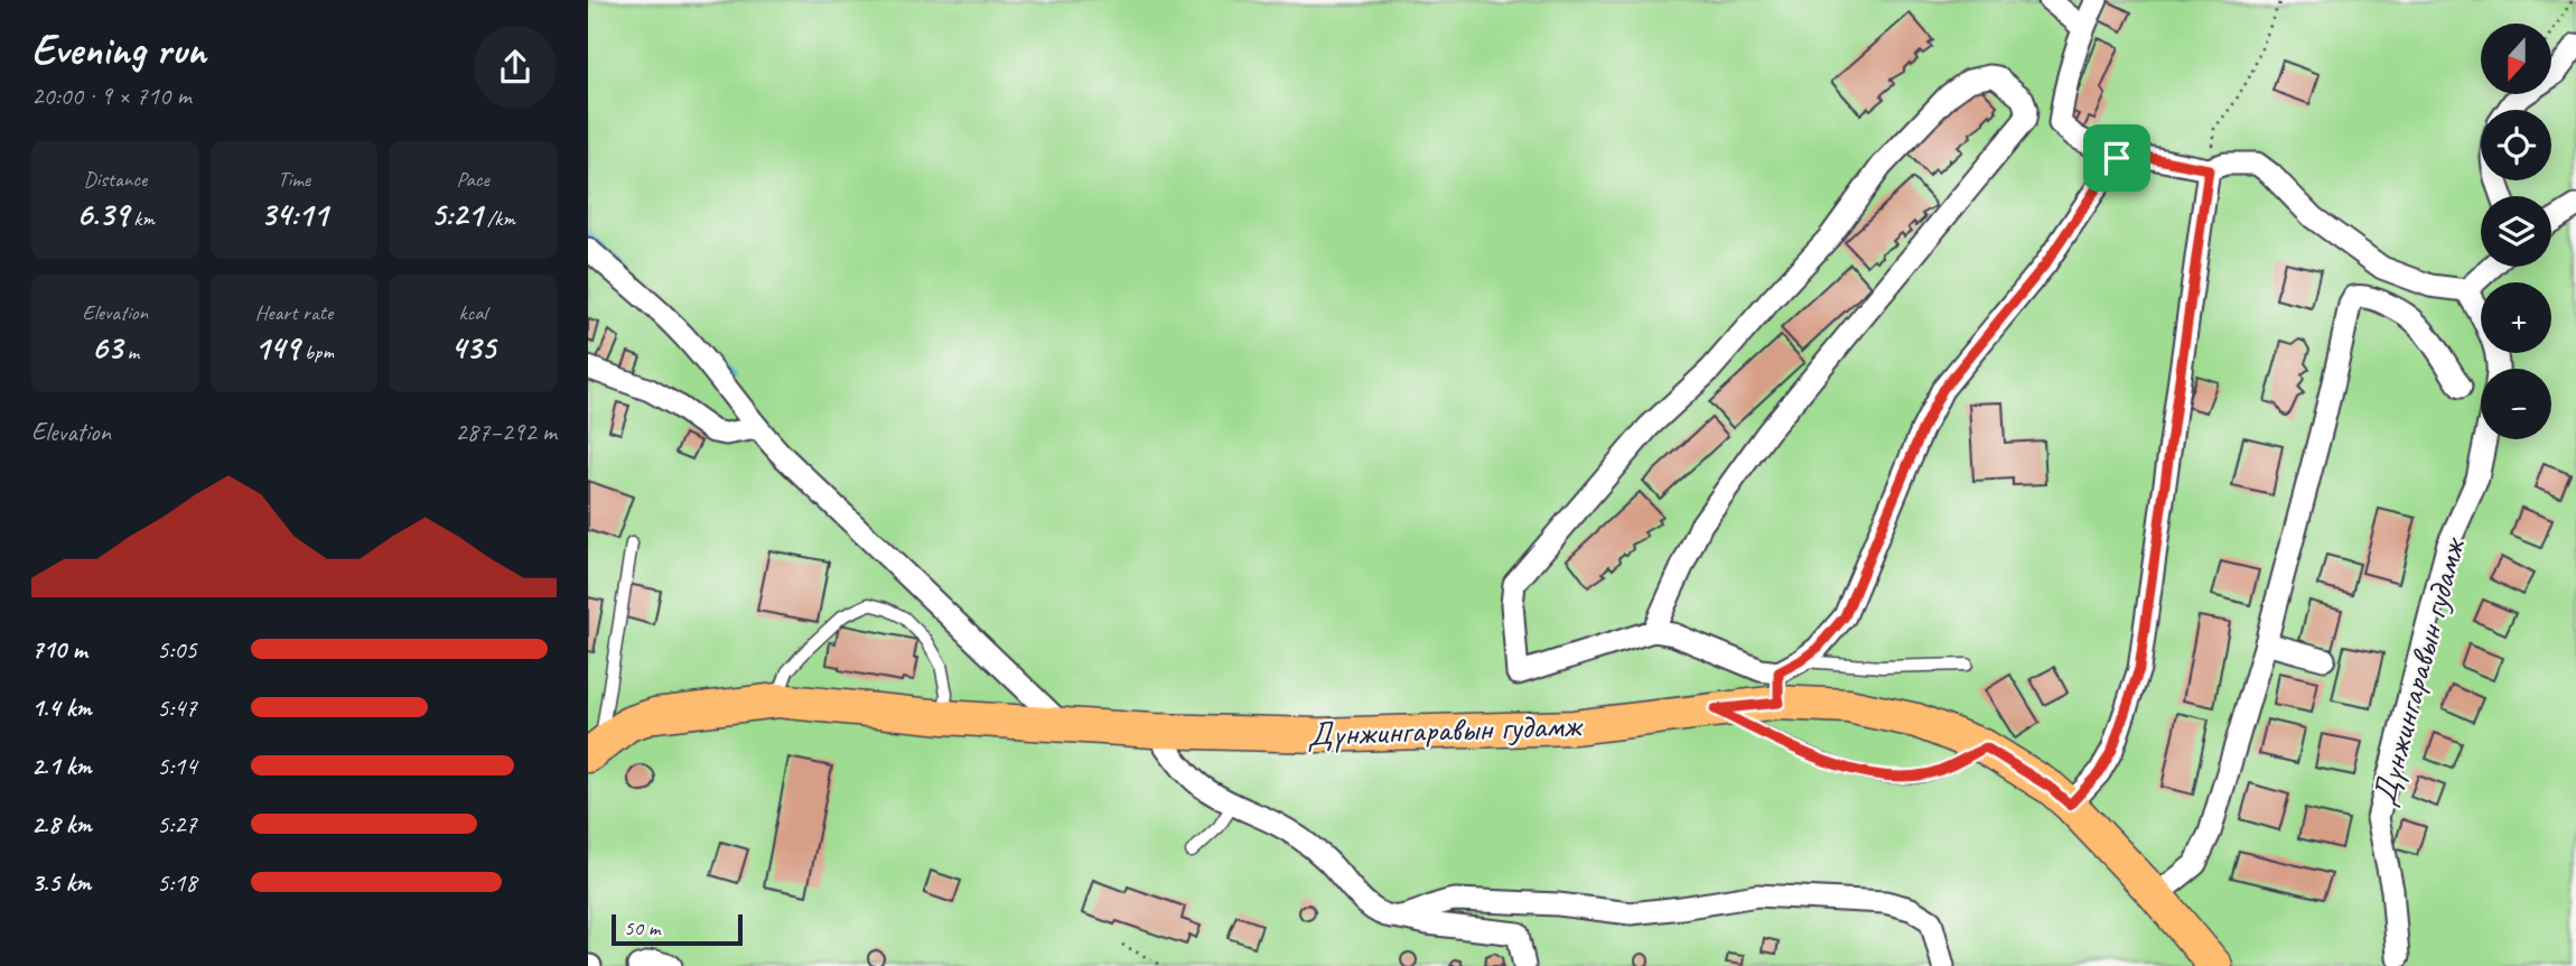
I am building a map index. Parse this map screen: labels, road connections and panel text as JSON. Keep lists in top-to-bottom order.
{
  "streets": {
    "main road": ["Дүнжингаравын гудамж"]
  },
  "scale_bar": "50 m",
  "north": "bottom",
  "page": {
    "heading": ["Evening run", "20:00 · 9 × 710 m"],
    "map_buttons": ["+", "−"],
    "stats": [
      ["Distance", "6.39 km"],
      ["Time", "34:11"],
      ["Pace", "5:21 /km"],
      ["Elevation", "63 m"],
      ["Heart rate", "149 bpm"],
      ["kcal", "435"]
    ],
    "chart": ["Elevation", "287–292 m"],
    "list": [
      {
        "name": "710 m",
        "note": "5:05"
      },
      {
        "name": "1.4 km",
        "note": "5:47"
      },
      {
        "name": "2.1 km",
        "note": "5:14"
      },
      {
        "name": "2.8 km",
        "note": "5:27"
      },
      {
        "name": "3.5 km",
        "note": "5:18"
      }
    ],
    "scale": "50 m"
  }
}
